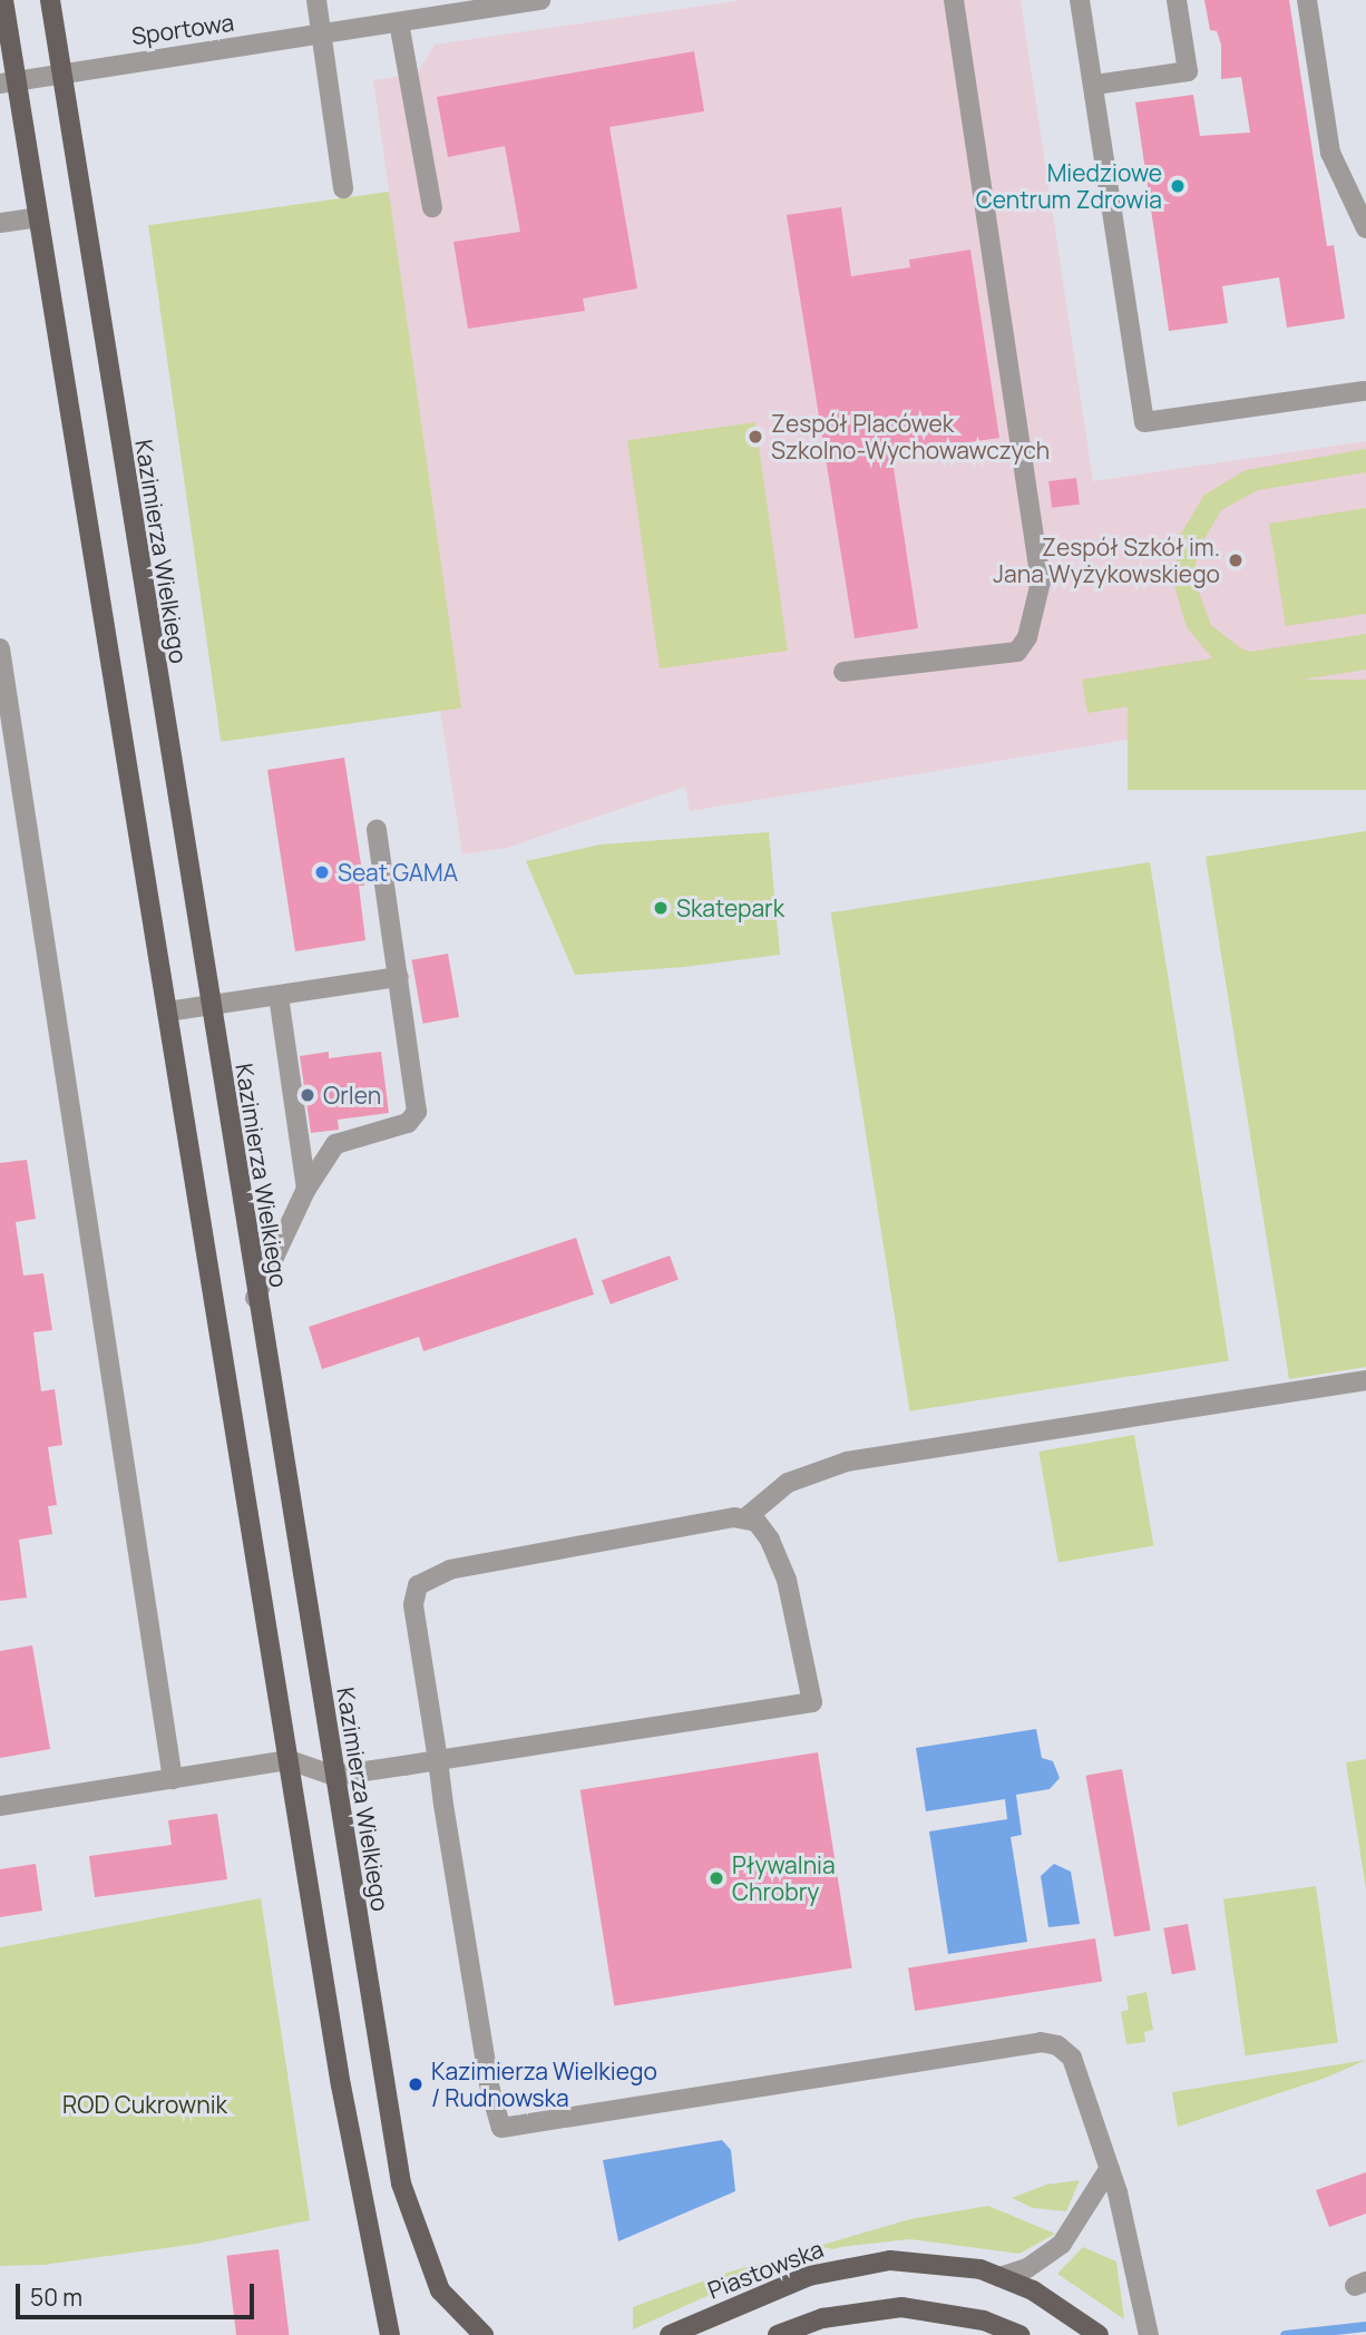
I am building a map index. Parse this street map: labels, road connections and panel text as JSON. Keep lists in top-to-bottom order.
{
  "streets": {
    "main road": ["Kazimierza Wielkiego", "Piastowska"],
    "street": ["Sportowa"]
  },
  "crossings": [
    ["Sportowa", "Kazimierza Wielkiego"]
  ],
  "parks": ["ROD Cukrownik"],
  "places": [
    "Miedziowe Centrum Zdrowia",
    "Zespół Placówek Szkolno-Wychowawczych",
    "Zespół Szkół im. Jana Wyżykowskiego",
    "Seat GAMA",
    "Skatepark",
    "Orlen",
    "Pływalnia Chrobry",
    "Kazimierza Wielkiego / Rudnowska"
  ],
  "scale_bar": "50 m"
}
